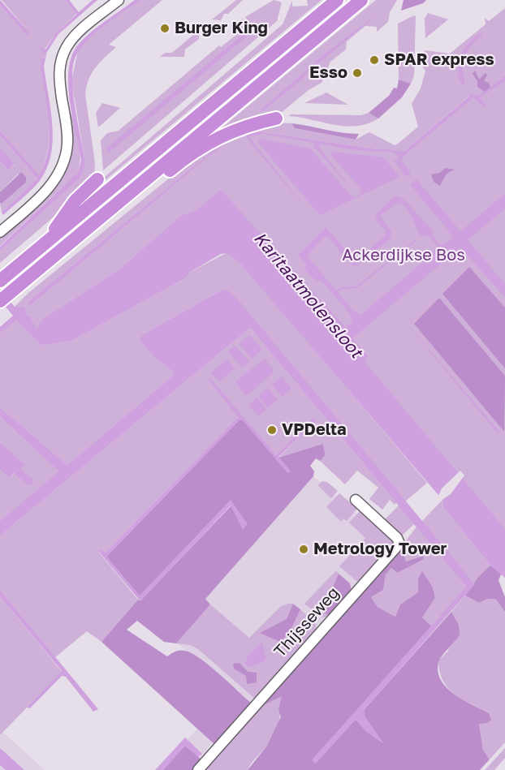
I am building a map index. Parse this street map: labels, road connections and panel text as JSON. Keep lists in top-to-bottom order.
{
  "streets": {
    "street": ["Thijsseweg"]
  },
  "water": ["Karitaatmolensloot"],
  "parks": ["Ackerdijkse Bos"],
  "places": [
    "Burger King",
    "SPAR express",
    "Esso",
    "VPDelta",
    "Metrology Tower"
  ]
}
